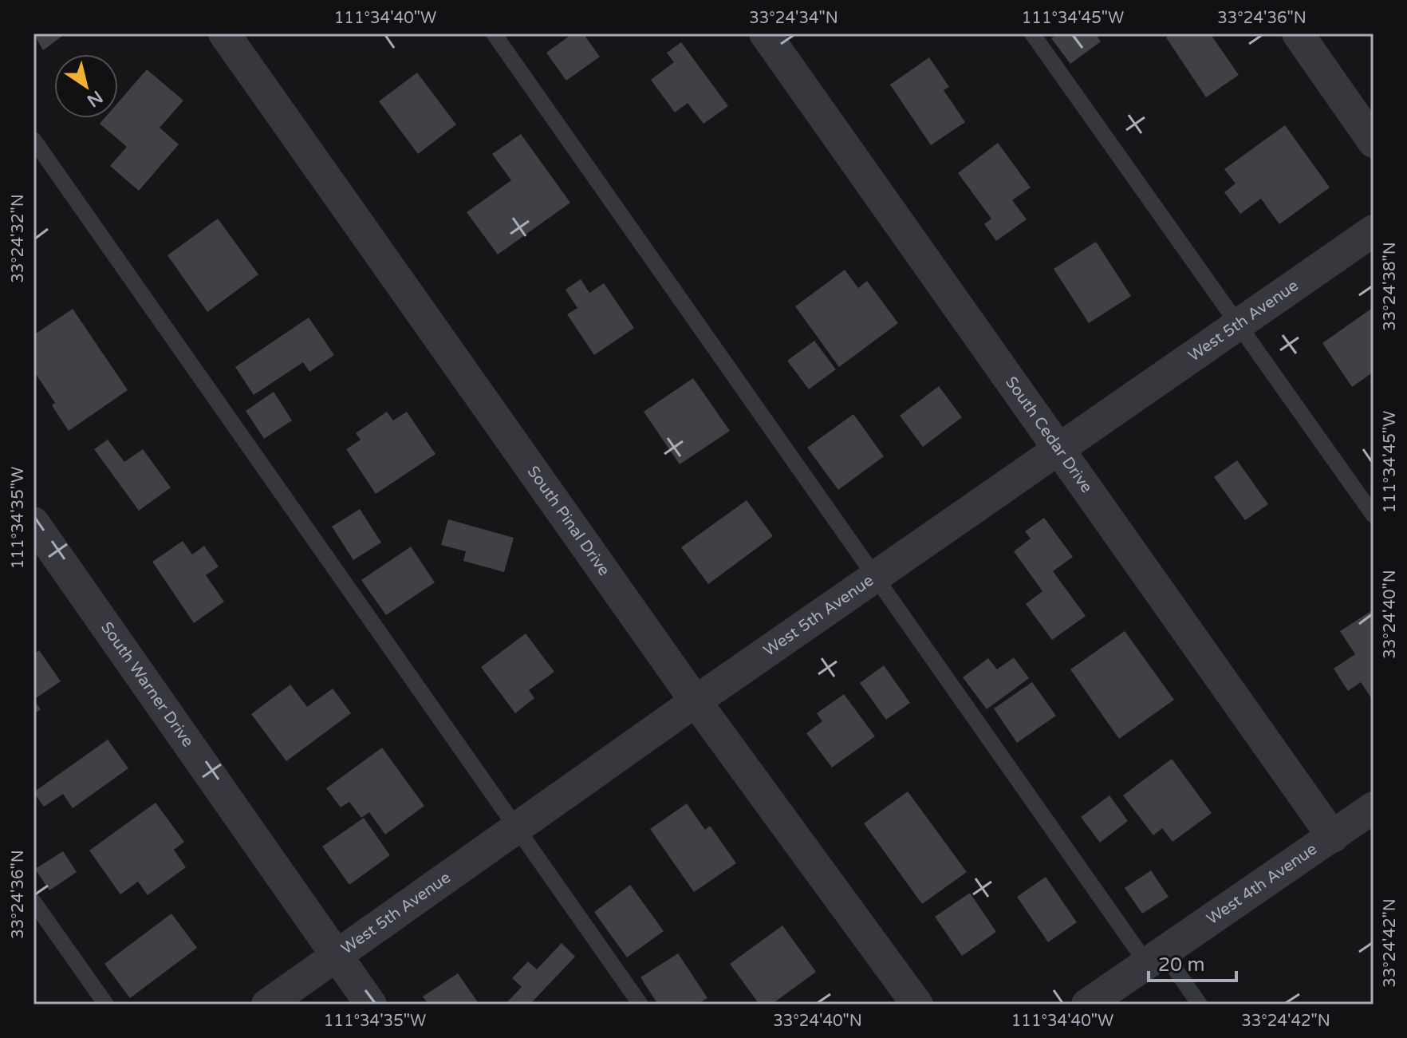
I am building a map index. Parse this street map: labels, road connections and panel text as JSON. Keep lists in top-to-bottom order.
{
  "streets": {
    "street": [
      "West 5th Avenue",
      "South Cedar Drive",
      "South Pinal Drive",
      "South Warner Drive",
      "West 4th Avenue"
    ]
  },
  "crossings": [
    ["West 5th Avenue", "South Cedar Drive"],
    ["West 5th Avenue", "South Pinal Drive"],
    ["West 5th Avenue", "South Warner Drive"],
    ["South Cedar Drive", "West 4th Avenue"]
  ],
  "scale_bar": "20 m",
  "north": "bottom right",
  "coordinates": [
    "111°34'40\"W",
    "33°24'34\"N",
    "111°34'45\"W",
    "33°24'36\"N",
    "33°24'32\"N",
    "33°24'38\"N",
    "111°34'35\"W",
    "33°24'40\"N",
    "33°24'42\"N"
  ]
}
